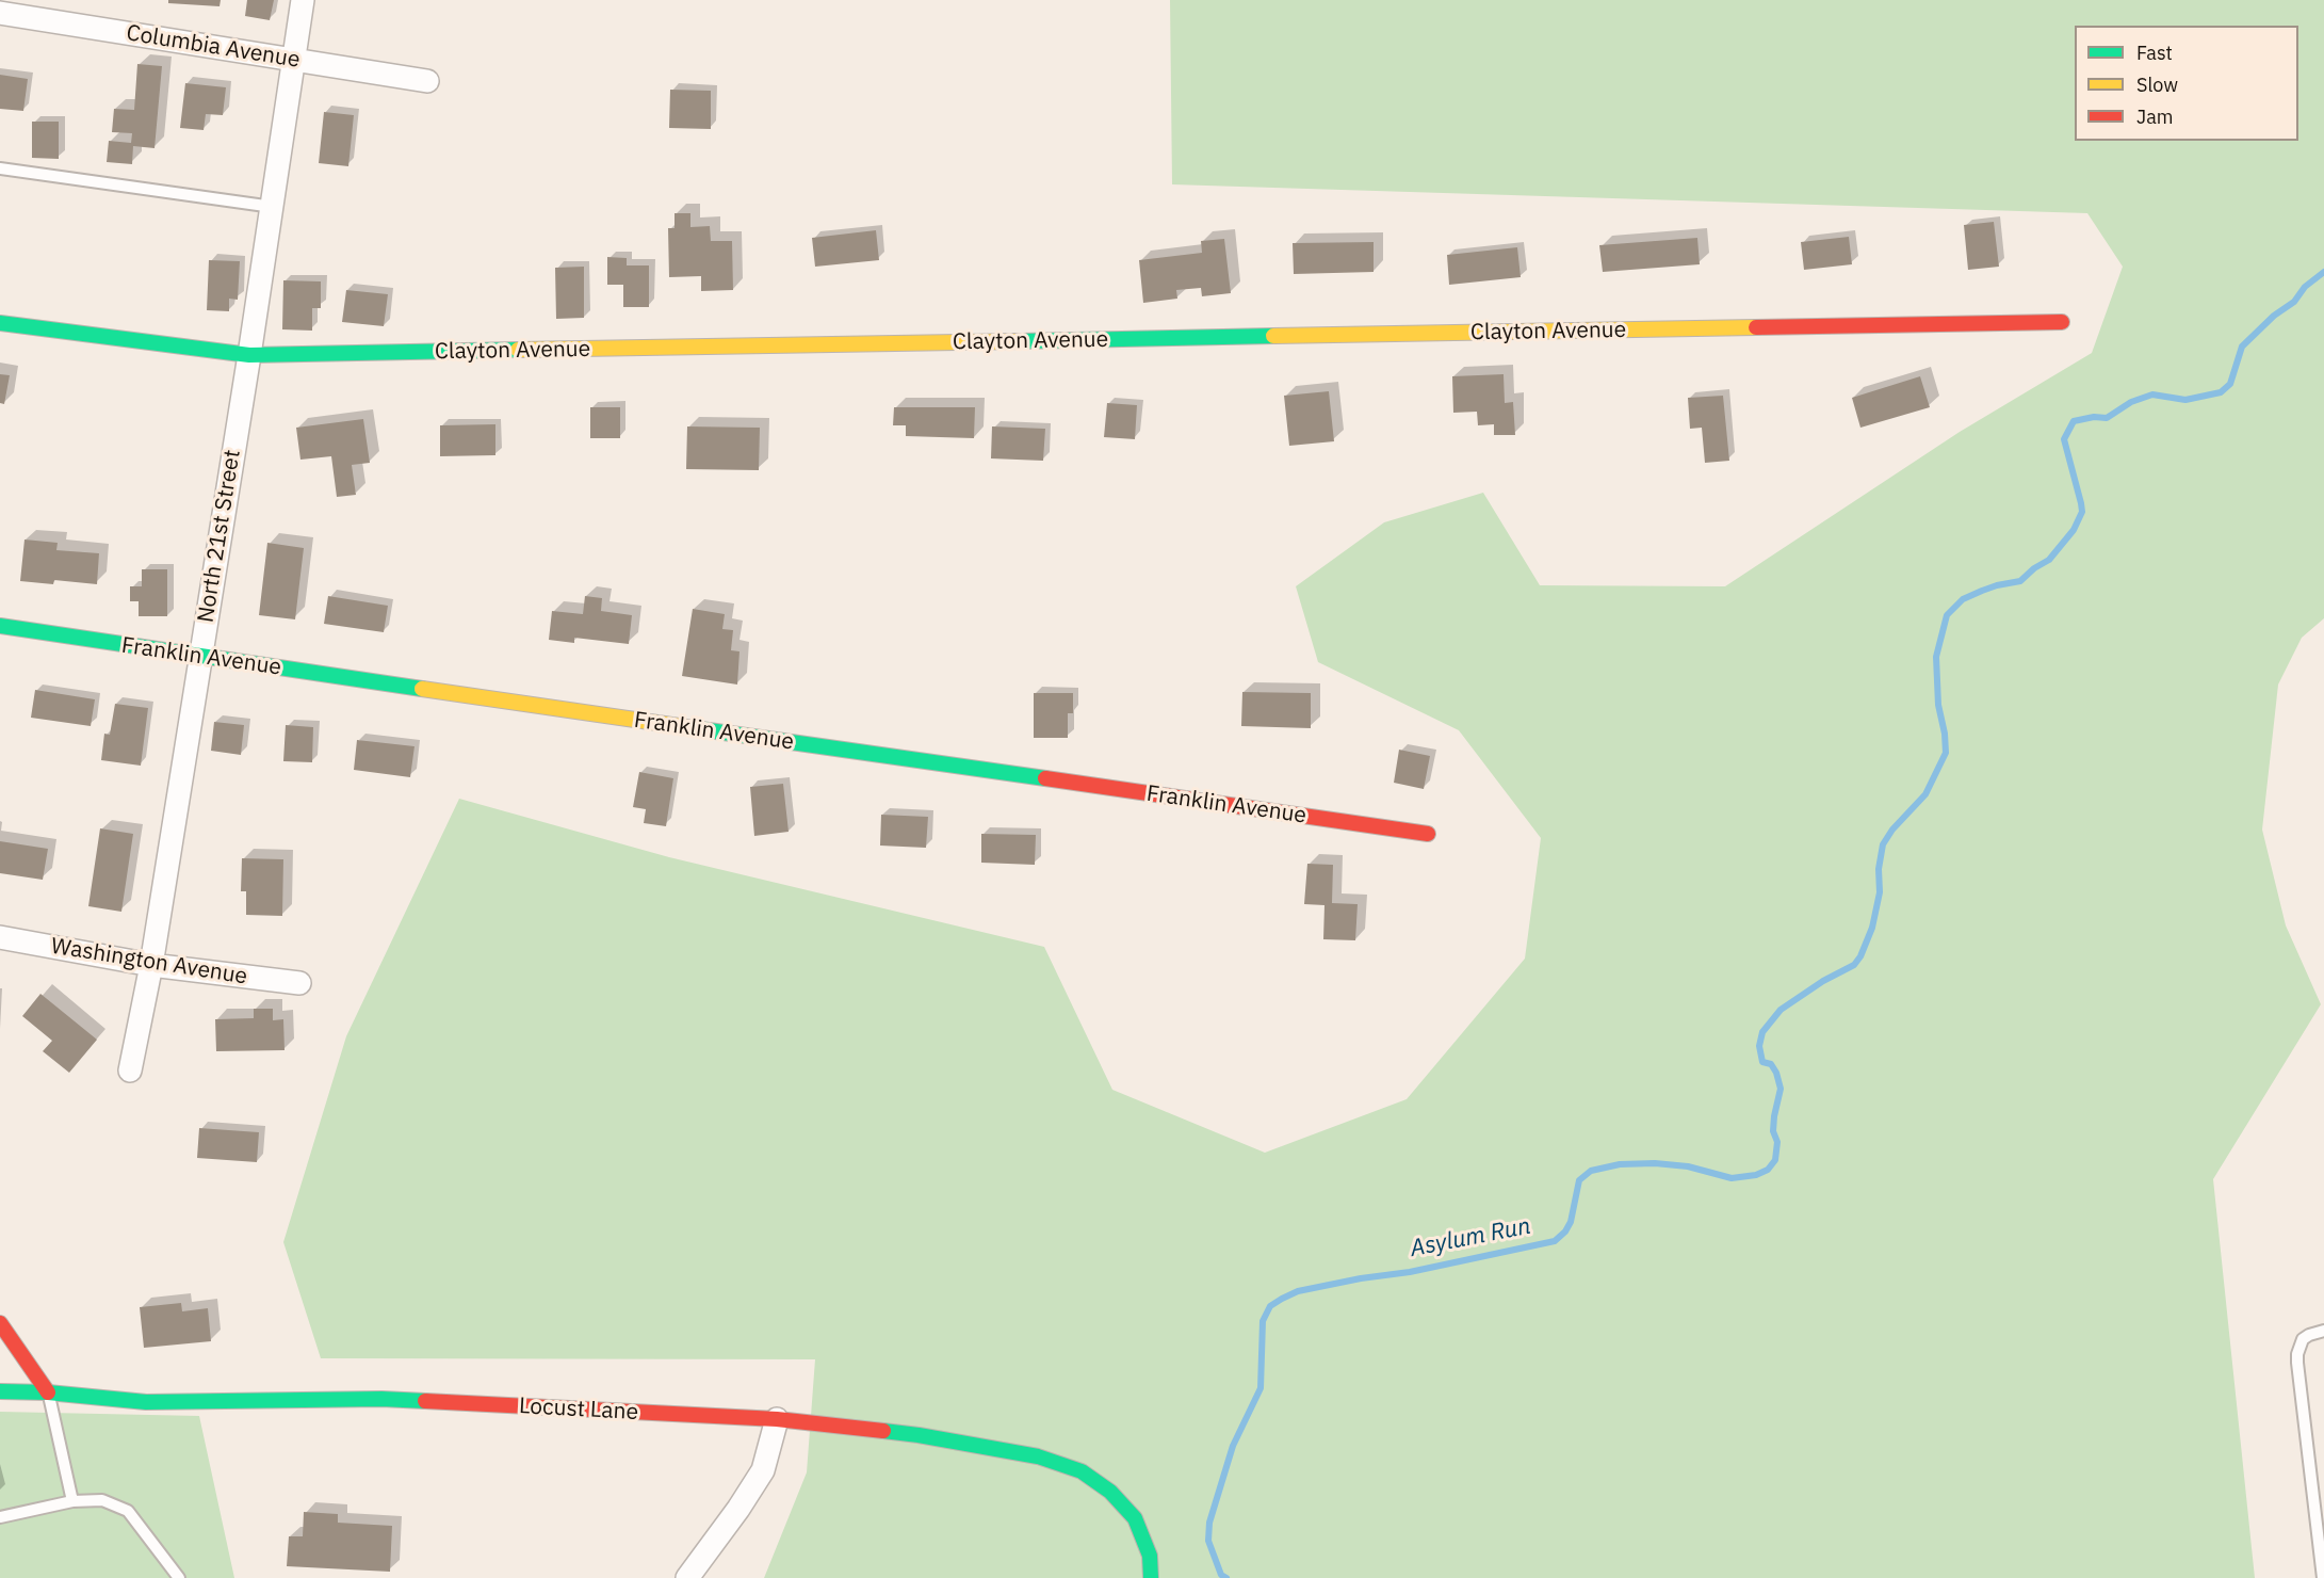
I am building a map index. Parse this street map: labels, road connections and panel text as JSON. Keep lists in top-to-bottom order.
{
  "streets": {
    "street": [
      "Columbia Avenue",
      "Clayton Avenue",
      "North 21st Street",
      "Franklin Avenue",
      "Washington Avenue",
      "Locust Lane"
    ]
  },
  "crossings": [
    ["Columbia Avenue", "North 21st Street"],
    ["Clayton Avenue", "North 21st Street"],
    ["North 21st Street", "Franklin Avenue"],
    ["North 21st Street", "Washington Avenue"]
  ],
  "water": ["Asylum Run"],
  "legend": ["Fast", "Slow", "Jam"]
}
